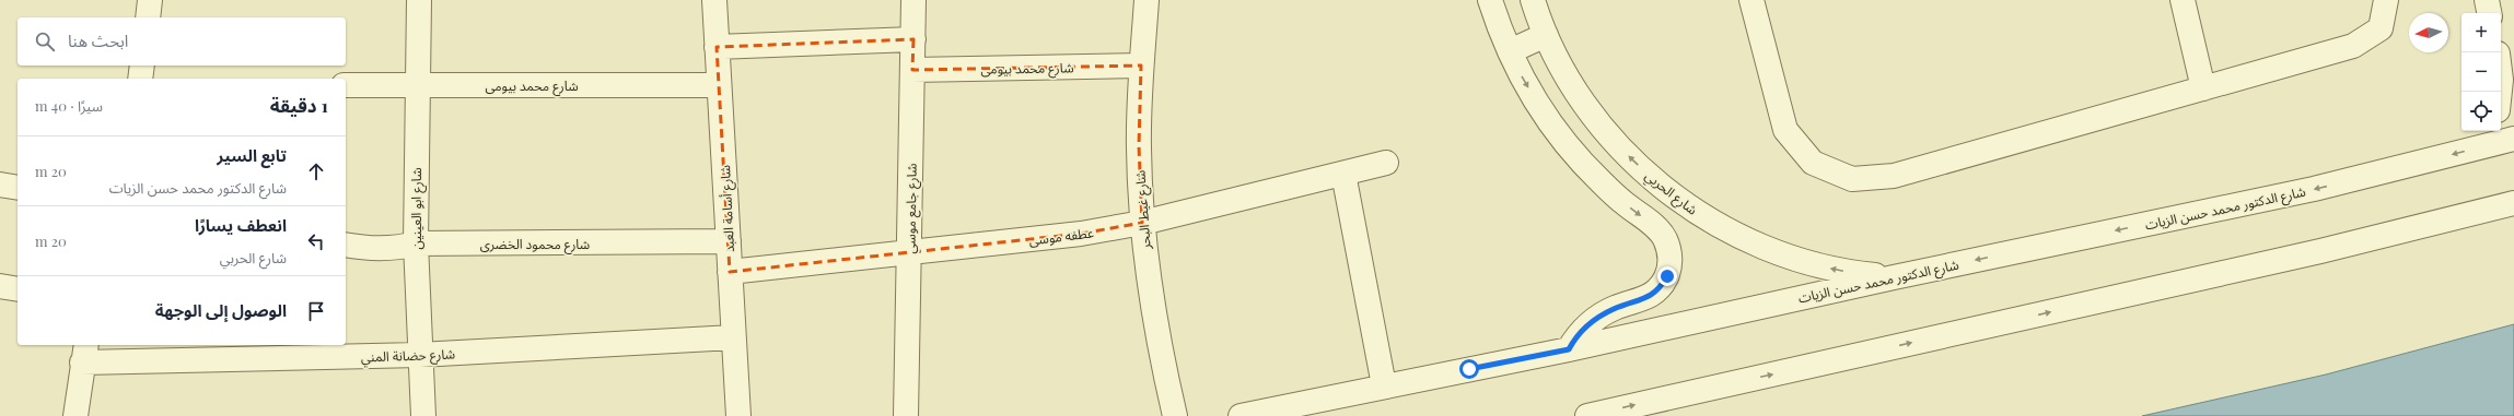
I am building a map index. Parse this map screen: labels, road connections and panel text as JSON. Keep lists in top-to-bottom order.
{
  "streets": {
    "street": [
      "شارع محمد بيومى",
      "شارع الحربي",
      "شارع الدكتور محمد حسن الزيات",
      "شارع ابو العينين",
      "شارع أسامة العبد",
      "شارع جامع موسى",
      "شارع غيط البحر",
      "عطفه موسى",
      "شارع محمود الخضرى",
      "شارع حضانة المني"
    ]
  },
  "crossings": [
    ["شارع محمد بيومى", "شارع ابو العينين"],
    ["شارع محمد بيومى", "شارع أسامة العبد"],
    ["شارع محمد بيومى", "شارع جامع موسى"],
    ["شارع محمد بيومى", "شارع غيط البحر"],
    ["شارع الحربي", "شارع الدكتور محمد حسن الزيات"],
    ["شارع ابو العينين", "شارع محمود الخضرى"],
    ["شارع ابو العينين", "شارع حضانة المني"],
    ["شارع أسامة العبد", "عطفه موسى"],
    ["شارع أسامة العبد", "شارع محمود الخضرى"],
    ["شارع أسامة العبد", "شارع حضانة المني"],
    ["شارع جامع موسى", "عطفه موسى"],
    ["شارع غيط البحر", "عطفه موسى"]
  ],
  "one_way": ["شارع الحربي"],
  "north": "left",
  "page": {
    "map_buttons": ["+", "−"],
    "search": "ابحث هنا",
    "heading": ["1 دقيقة", "سيرًا · 40 m"],
    "list": [
      ["تابع السير", "شارع الدكتور محمد حسن الزيات", "20 m"],
      ["انعطف يسارًا", "شارع الحربي", "20 m"],
      "الوصول إلى الوجهة"
    ]
  }
}
